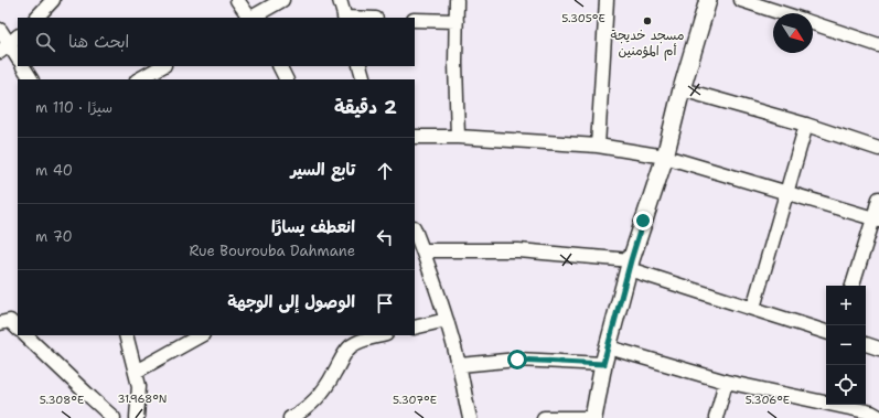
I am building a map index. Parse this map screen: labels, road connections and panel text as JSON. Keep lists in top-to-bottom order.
{
  "places": ["مسجد خديجة أم المؤمنين"],
  "north": "bottom right",
  "page": {
    "search": "ابحث هنا",
    "heading": ["2 دقيقة", "سيرًا · 110 m"],
    "list": [
      ["تابع السير", "40 m"],
      ["انعطف يسارًا", "Rue Bourouba Dahmane", "70 m"],
      "الوصول إلى الوجهة"
    ],
    "map_buttons": ["+", "−"]
  },
  "coordinates": [
    "5.305°E",
    "31.968°N",
    "5.308°E",
    "5.307°E",
    "5.306°E"
  ]
}
